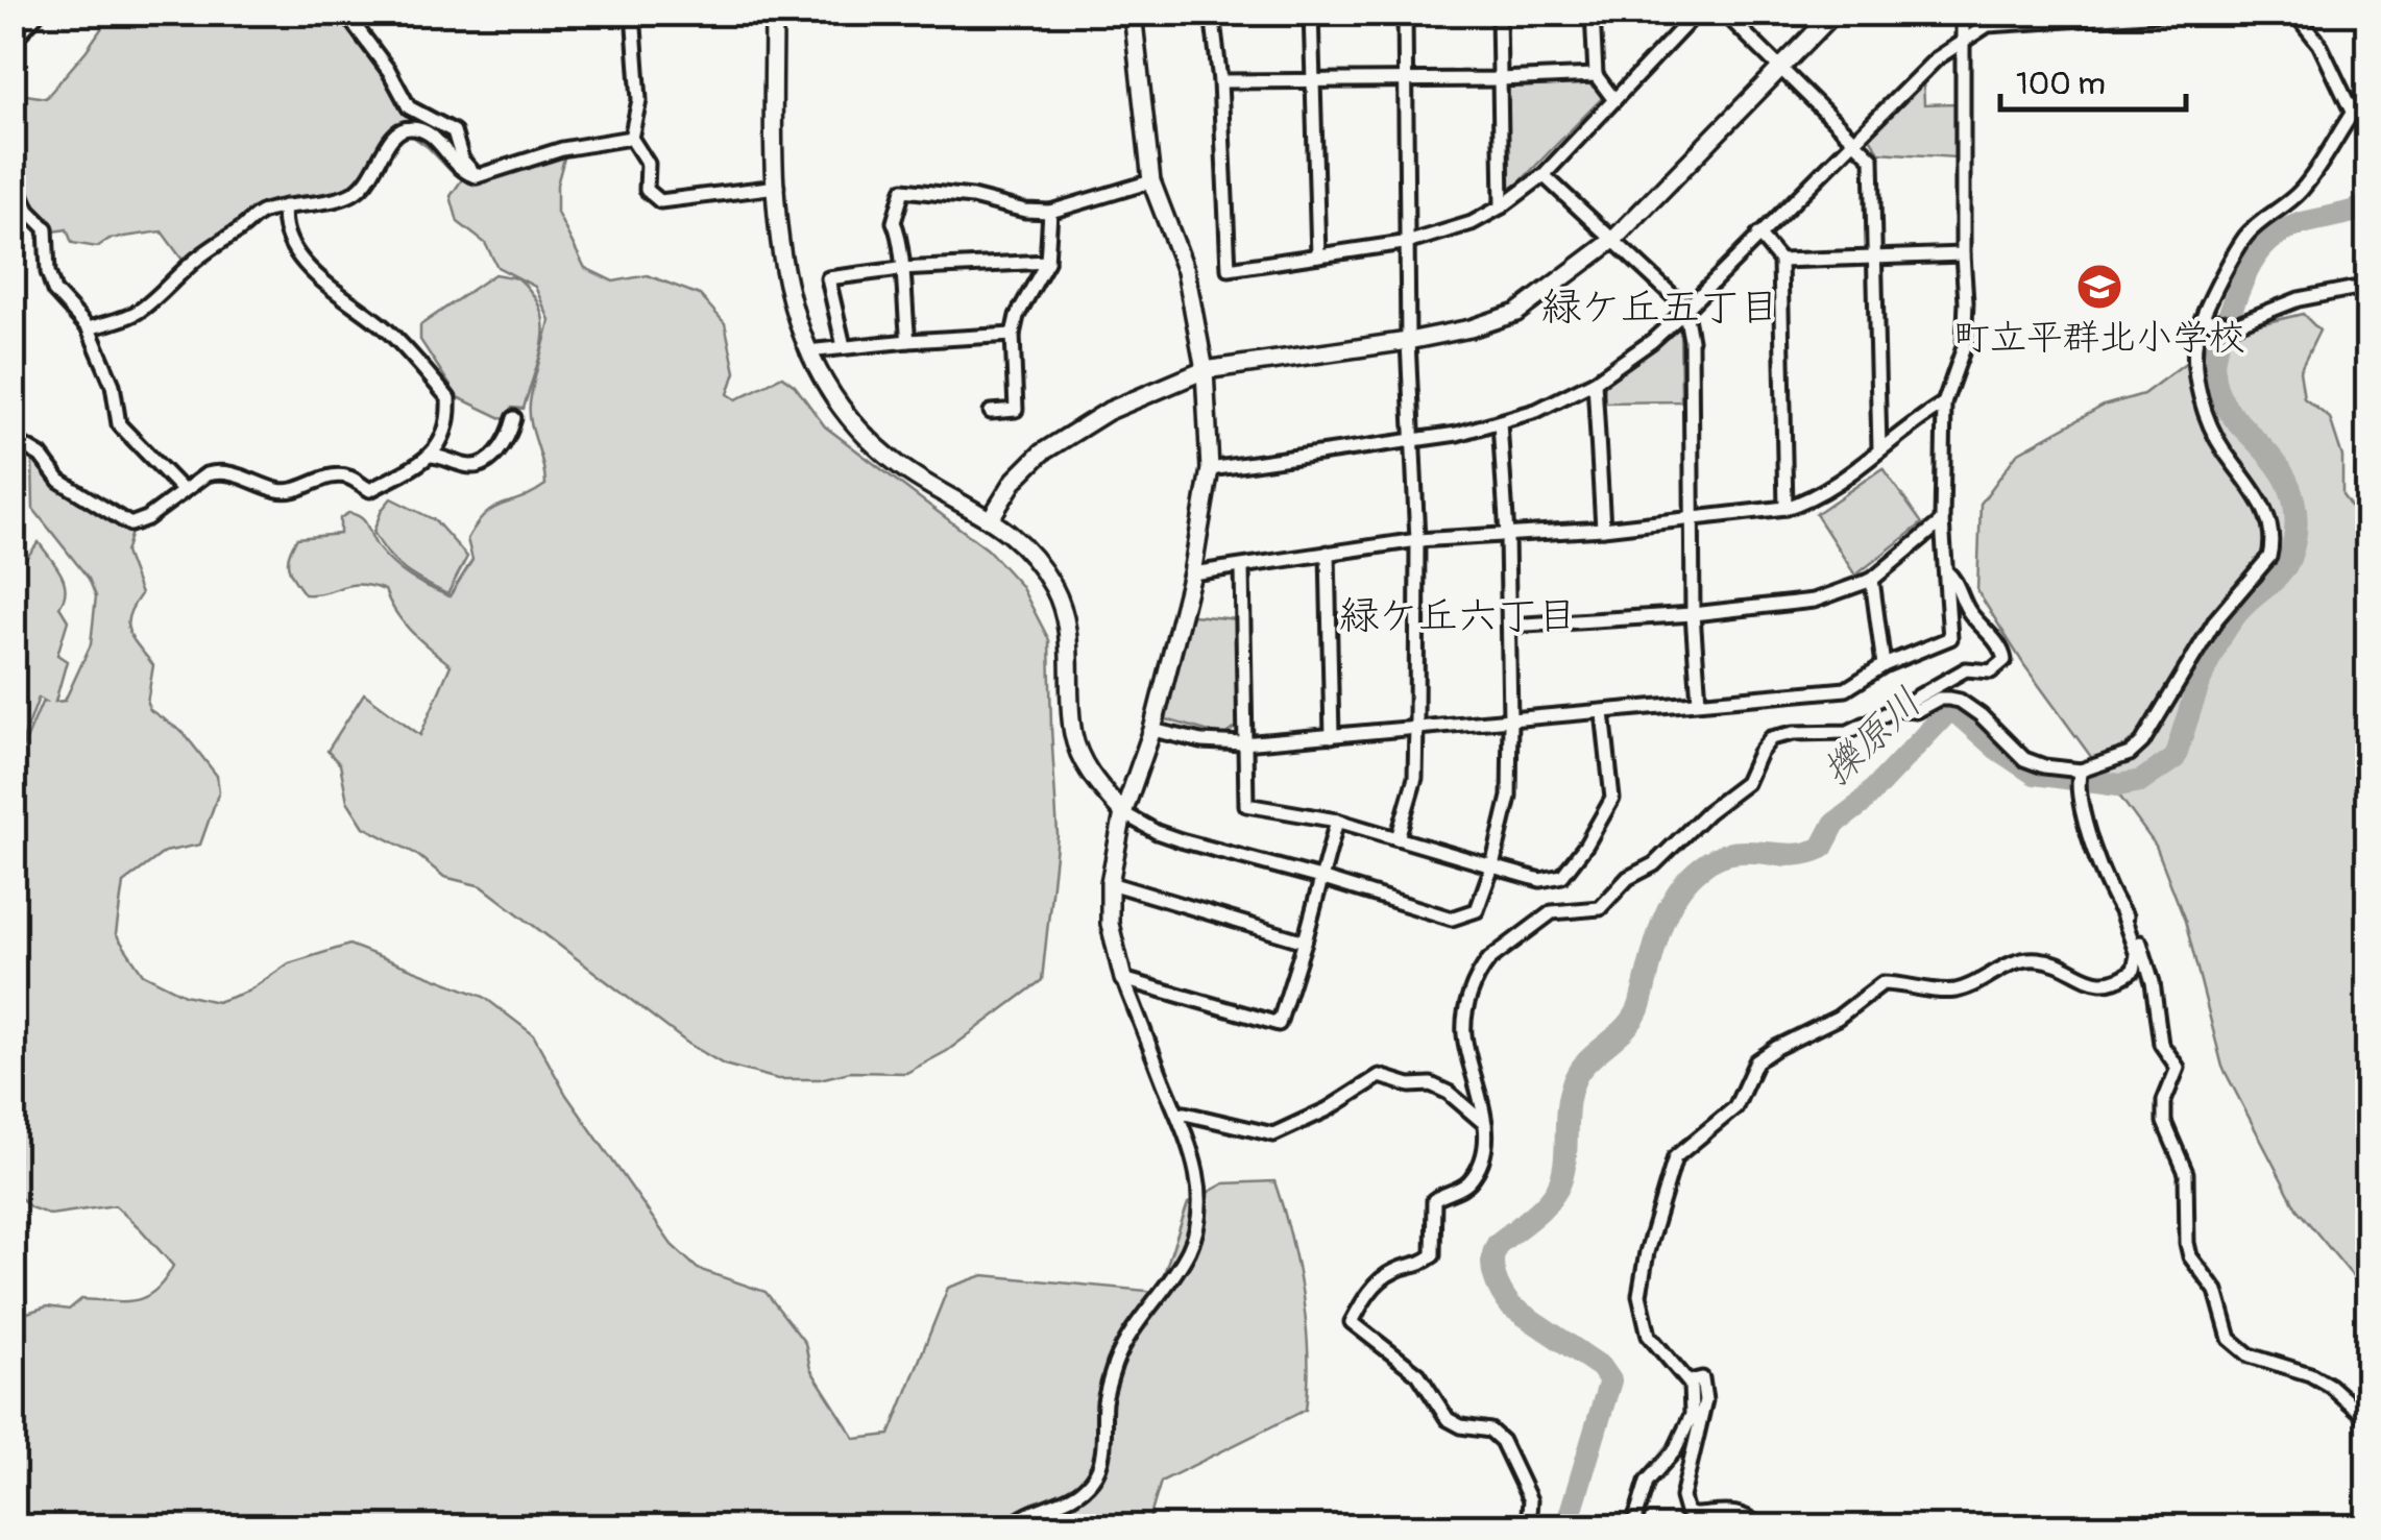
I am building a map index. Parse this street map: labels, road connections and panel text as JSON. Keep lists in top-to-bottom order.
{
  "districts": ["緑ケ丘五丁目", "緑ケ丘六丁目"],
  "water": ["擽原川"],
  "places": {
    "school or university": ["町立平群北小学校"]
  },
  "scale_bar": "100 m"
}
